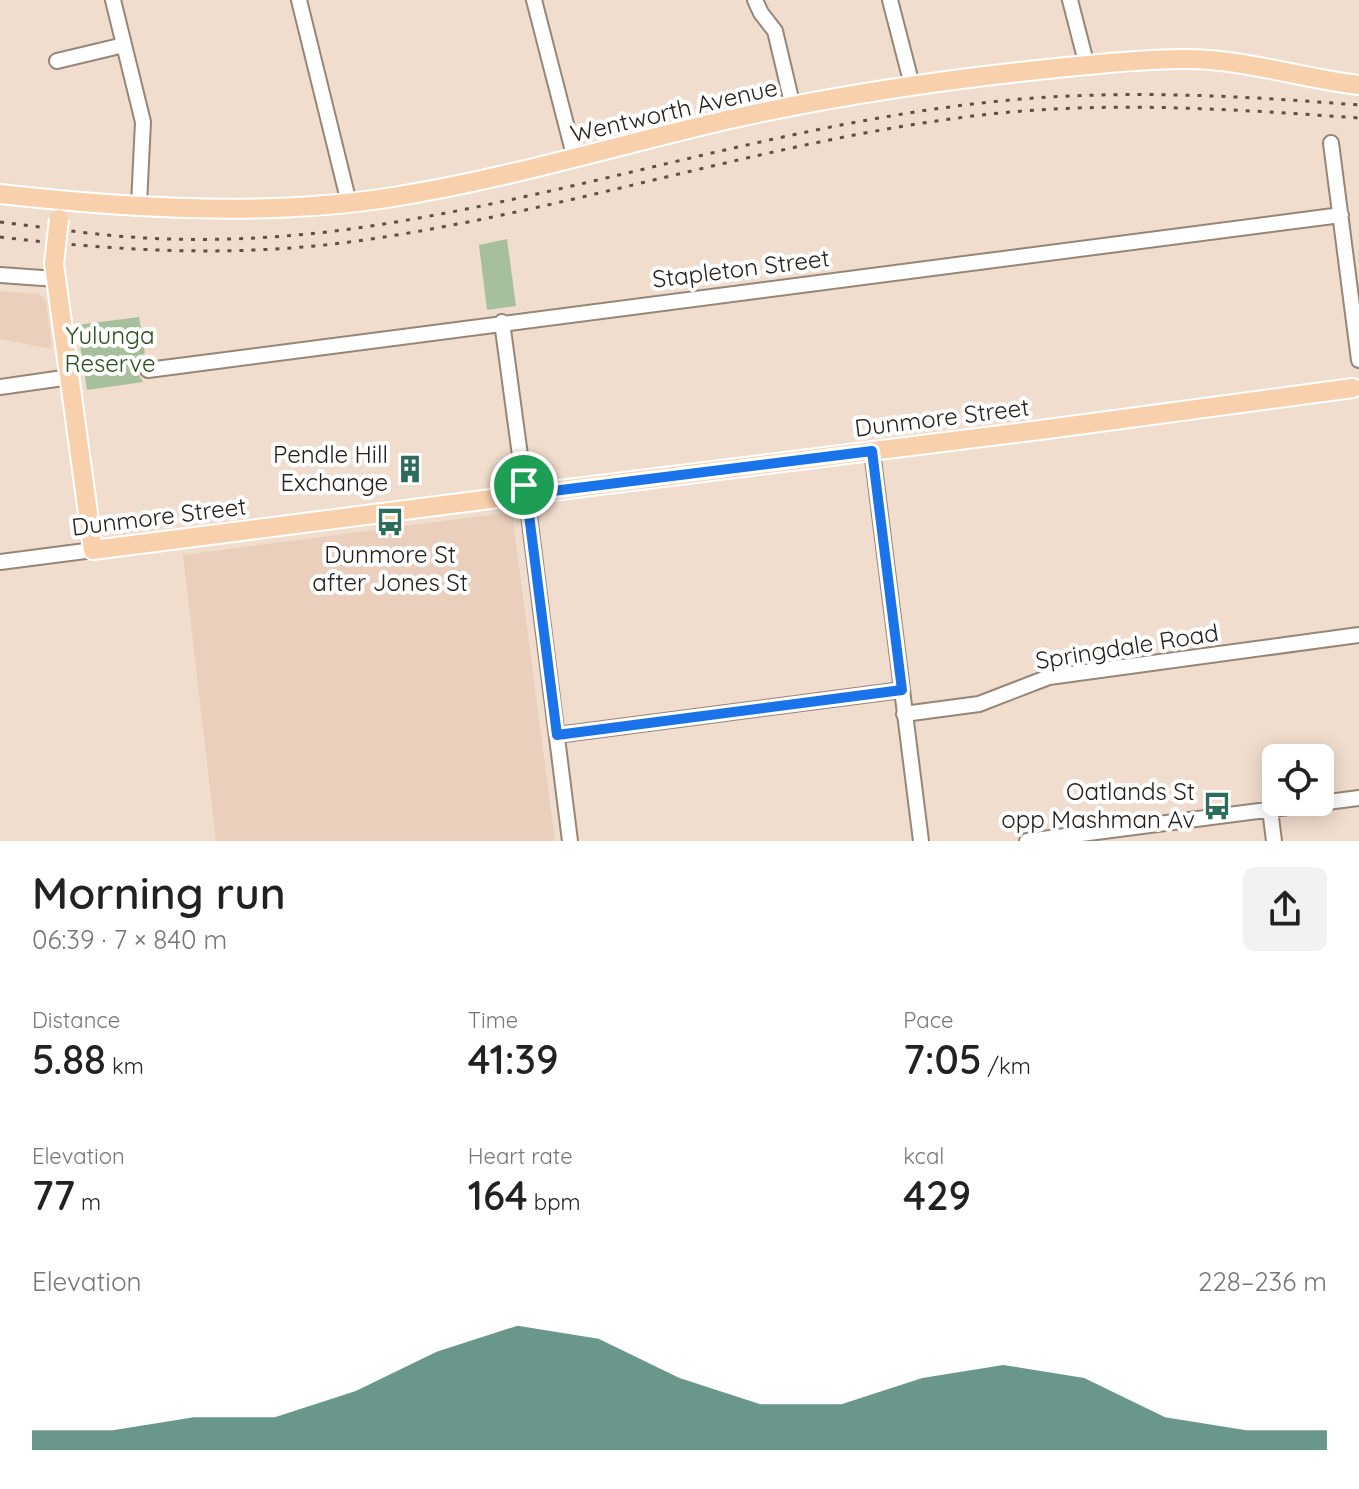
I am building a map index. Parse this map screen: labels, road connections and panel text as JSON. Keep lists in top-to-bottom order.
{
  "streets": {
    "main road": ["Wentworth Avenue", "Dunmore Street"],
    "street": ["Stapleton Street", "Springdale Road"]
  },
  "parks": ["Yulunga Reserve"],
  "places": {
    "building": ["Pendle Hill Exchange"],
    "bus stop": ["Dunmore St after Jones St", "Oatlands St opp Mashman Av"]
  },
  "page": {
    "heading": ["Morning run", "06:39 · 7 × 840 m"],
    "stats": [
      ["Distance", "5.88 km"],
      ["Time", "41:39"],
      ["Pace", "7:05 /km"],
      ["Elevation", "77 m"],
      ["Heart rate", "164 bpm"],
      ["kcal", "429"]
    ],
    "chart": ["Elevation", "228–236 m"]
  }
}
